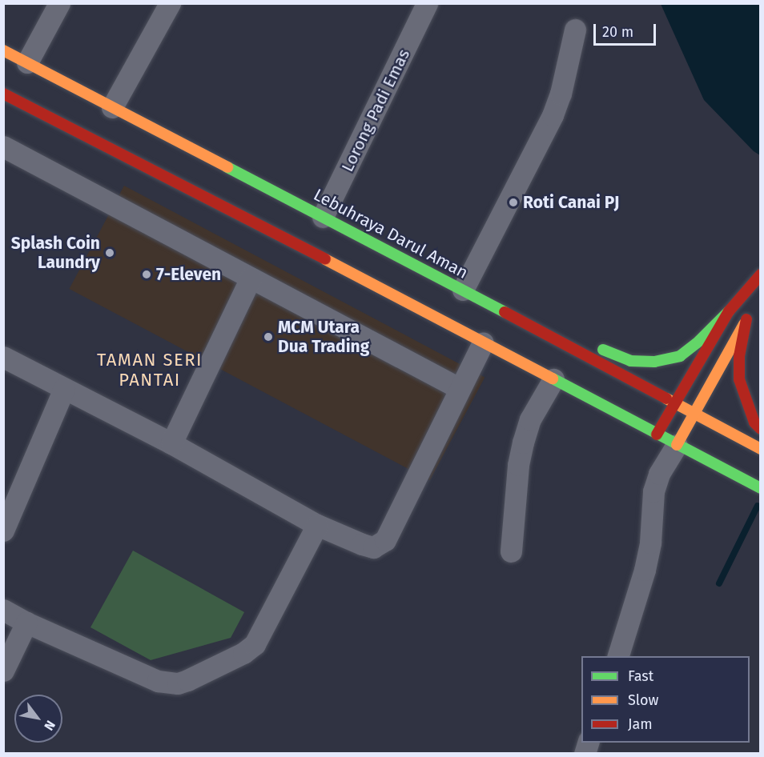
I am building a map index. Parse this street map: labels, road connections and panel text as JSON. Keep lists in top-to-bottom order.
{
  "streets": {
    "main road": ["Lebuhraya Darul Aman"],
    "street": ["Lorong Padi Emas"]
  },
  "crossings": [
    ["Lorong Padi Emas", "Lebuhraya Darul Aman"]
  ],
  "districts": ["TAMAN SERI PANTAI"],
  "places": [
    "Roti Canai PJ",
    "Splash Coin Laundry",
    "7-Eleven",
    "MCM Utara Dua Trading"
  ],
  "legend": ["Fast", "Slow", "Jam"],
  "scale_bar": "20 m",
  "north": "bottom right"
}
